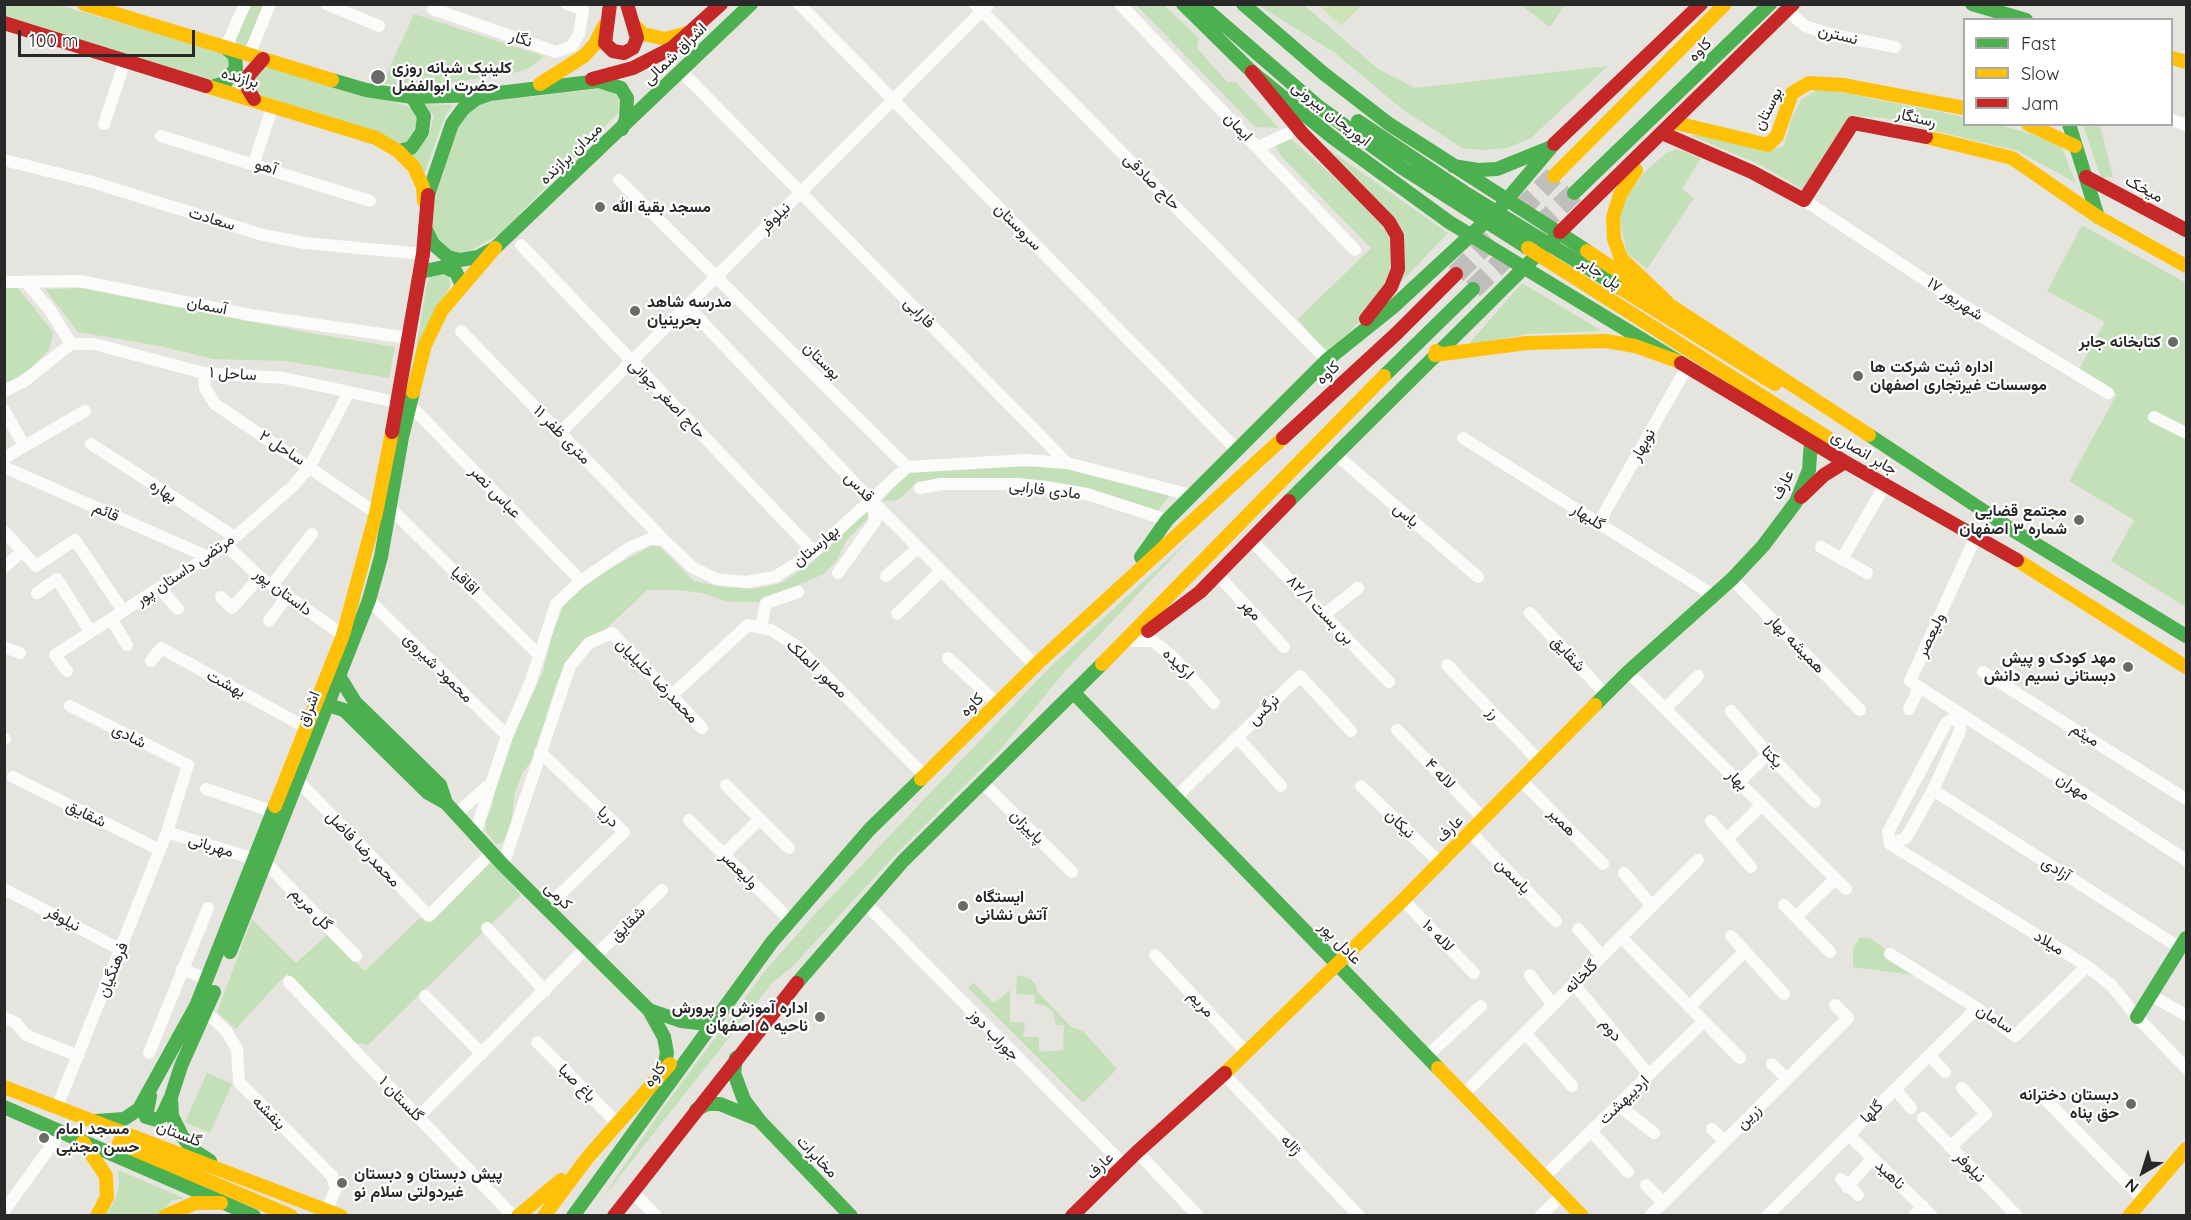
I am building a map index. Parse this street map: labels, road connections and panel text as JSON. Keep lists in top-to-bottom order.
{
  "streets": {
    "main road": [
      "کاوه",
      "اشراق شمالی",
      "برازنده",
      "بوستان",
      "ابوریحان بیرونی",
      "رستگار",
      "میدان برازنده",
      "میخک",
      "پل جابر",
      "جابر انصاری",
      "عارف",
      "اشراق",
      "کرمی",
      "عادل پور",
      "گلستان",
      "مخابرات"
    ],
    "street": [
      "نسترن",
      "نگار",
      "ایمان",
      "آهو",
      "حاج صادقی",
      "نیلوفر",
      "سعادت",
      "سروستان",
      "۱۷ شهریور",
      "آسمان",
      "فارابی",
      "ساحل ۱",
      "حاج اصغر جوانی",
      "۱۱ متری ظفر",
      "نوبهار",
      "ساحل ۲",
      "قدس",
      "مادی فارابی",
      "بهاره",
      "عباس نصر",
      "قائم",
      "یاس",
      "گلبهار",
      "بهارستان",
      "مرتضی داستان پور",
      "اقاقیا",
      "داستان پور",
      "مهر",
      "بن بست ۸۲/۱",
      "ولیعصر",
      "همیشه بهار",
      "شقایق",
      "ارکیده",
      "محمود شیروی",
      "مصور الملک",
      "محمدرضا خلیلیان",
      "بهشت",
      "نرگس",
      "رز",
      "میثم",
      "شادی",
      "یکتا",
      "لاله ۴",
      "بهار",
      "مهران",
      "دریا",
      "همیر",
      "نیکان",
      "پاییزان",
      "مهربانی",
      "محمدرضا فاضل",
      "آزادی",
      "یاسمن",
      "گل مریم",
      "لاله ۱۰",
      "میلاد",
      "فرهنگیان",
      "گلخانه",
      "مریم",
      "سامان",
      "دوم",
      "جوراب دوز",
      "باغ صبا",
      "گلستان ۱",
      "اردیبهشت",
      "گلها",
      "بنفشه",
      "زرین",
      "ژاله",
      "ناهید"
    ]
  },
  "crossings": [
    ["کاوه", "قدس"],
    ["کاوه", "ولیعصر"],
    ["کاوه", "مصور الملک"],
    ["کاوه", "کرمی"],
    ["اشراق شمالی", "میدان برازنده"],
    ["اشراق شمالی", "فارابی"],
    ["برازنده", "میدان برازنده"],
    ["بوستان", "نیلوفر"],
    ["بوستان", "بهارستان"],
    ["ابوریحان بیرونی", "جابر انصاری"],
    ["رستگار", "۱۷ شهریور"],
    ["میدان برازنده", "اشراق"],
    ["حاج صادقی", "نیلوفر"],
    ["نیلوفر", "سروستان"],
    ["نیلوفر", "فارابی"],
    ["نیلوفر", "حاج اصغر جوانی"],
    ["نیلوفر", "۱۱ متری ظفر"],
    ["نیلوفر", "قدس"],
    ["نیلوفر", "فرهنگیان"],
    ["سعادت", "اشراق"],
    ["پل جابر", "جابر انصاری"],
    ["آسمان", "اشراق"],
    ["ساحل ۱", "ساحل ۲"],
    ["ساحل ۱", "عباس نصر"],
    ["ساحل ۱", "مرتضی داستان پور"],
    ["ساحل ۱", "اشراق"],
    ["حاج اصغر جوانی", "بهارستان"],
    ["۱۱ متری ظفر", "بهارستان"],
    ["نوبهار", "جابر انصاری"],
    ["نوبهار", "گلبهار"],
    ["ساحل ۲", "مرتضی داستان پور"],
    ["ساحل ۲", "اشراق"],
    ["جابر انصاری", "عارف"],
    ["جابر انصاری", "ولیعصر"],
    ["عارف", "گلبهار"],
    ["عارف", "همیشه بهار"],
    ["عارف", "شقایق"],
    ["عارف", "رز"],
    ["عارف", "لاله ۴"],
    ["عارف", "بهار"],
    ["عارف", "همیر"],
    ["عارف", "نیکان"],
    ["عارف", "یاسمن"],
    ["عارف", "لاله ۱۰"],
    ["عارف", "عادل پور"],
    ["عارف", "مریم"],
    ["عارف", "جوراب دوز"],
    ["عارف", "ژاله"],
    ["قدس", "بهارستان"],
    ["بهاره", "مرتضی داستان پور"],
    ["بهاره", "داستان پور"],
    ["عباس نصر", "اشراق"],
    ["قائم", "مرتضی داستان پور"],
    ["مرتضی داستان پور", "داستان پور"],
    ["اقاقیا", "اشراق"],
    ["داستان پور", "اشراق"],
    ["شقایق", "کرمی"],
    ["شقایق", "فرهنگیان"],
    ["شقایق", "گلستان ۱"],
    ["محمود شیروی", "اشراق"],
    ["محمدرضا خلیلیان", "دریا"],
    ["بهشت", "اشراق"],
    ["اشراق", "مهربانی"],
    ["اشراق", "محمدرضا فاضل"],
    ["اشراق", "کرمی"],
    ["اشراق", "گل مریم"],
    ["اشراق", "بنفشه"],
    ["اشراق", "گلستان"],
    ["نرگس", "عادل پور"],
    ["شادی", "فرهنگیان"],
    ["دریا", "کرمی"],
    ["مهربانی", "گل مریم"],
    ["مهربانی", "فرهنگیان"],
    ["محمدرضا فاضل", "کرمی"],
    ["عادل پور", "گلخانه"],
    ["عادل پور", "اردیبهشت"],
    ["میلاد", "سامان"],
    ["فرهنگیان", "گلستان"],
    ["گلخانه", "دوم"],
    ["سامان", "گلها"],
    ["دوم", "اردیبهشت"],
    ["گلها", "ناهید"],
    ["بنفشه", "گلستان"]
  ],
  "places": [
    "کلینیک شبانه روزی حضرت ابوالفضل",
    "مسجد بقیة الله",
    "مدرسه شاهد بحرینیان",
    "کتابخانه جابر",
    "اداره ثبت شرکت ها موسسات غیرتجاری اصفهان",
    "مجتمع قضایی شماره ۳ اصفهان",
    "مهد کودک و پیش دبستانی نسیم دانش",
    "ایستگاه آتش نشانی",
    "اداره آموزش و پرورش ناحیه ۵ اصفهان",
    "دبستان دخترانه حق پناه",
    "مسجد امام حسن مجتبی",
    "پیش دبستان و دبستان غیردولتی سلام نو"
  ],
  "legend": ["Fast", "Slow", "Jam"],
  "scale_bar": "100 m",
  "north": "bottom left"
}
